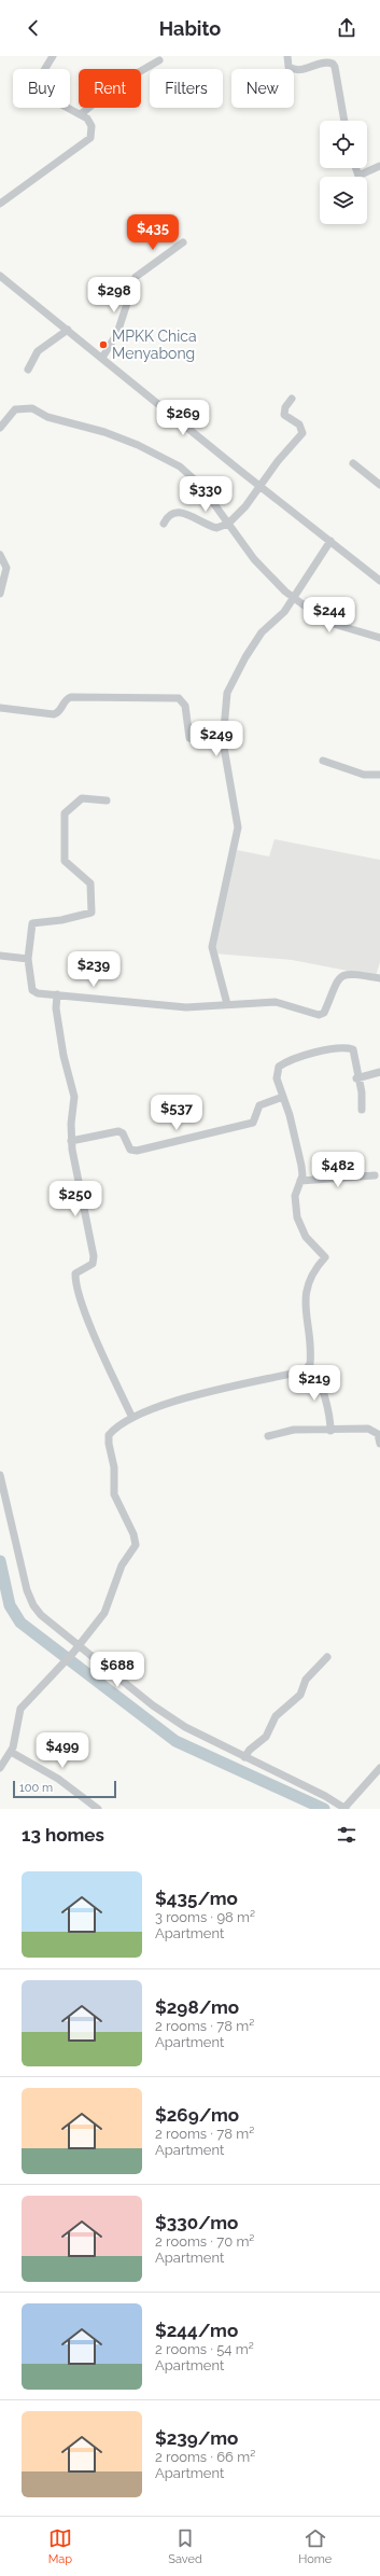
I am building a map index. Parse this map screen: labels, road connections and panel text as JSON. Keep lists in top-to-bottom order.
{
  "places": ["MPKK Chica Menyabong"],
  "scale_bar": "100 m",
  "page": {
    "header": "Habito",
    "chip": [
      "Buy",
      "Rent",
      "Filters",
      "New"
    ],
    "price": [
      "$435",
      "$298",
      "$269",
      "$330",
      "$244",
      "$249",
      "$239",
      "$537",
      "$482",
      "$250",
      "$219",
      "$688",
      "$499"
    ],
    "scale": "100 m",
    "heading": "13 homes",
    "list": [
      {
        "name": "$435/mo",
        "note": "3 rooms · 98 m² · Apartment"
      },
      {
        "name": "$298/mo",
        "note": "2 rooms · 78 m² · Apartment"
      },
      {
        "name": "$269/mo",
        "note": "2 rooms · 78 m² · Apartment"
      },
      {
        "name": "$330/mo",
        "note": "2 rooms · 70 m² · Apartment"
      },
      {
        "name": "$244/mo",
        "note": "2 rooms · 54 m² · Apartment"
      },
      {
        "name": "$239/mo",
        "note": "2 rooms · 66 m² · Apartment"
      }
    ],
    "tabs": ["Map", "Saved", "Home"]
  }
}
